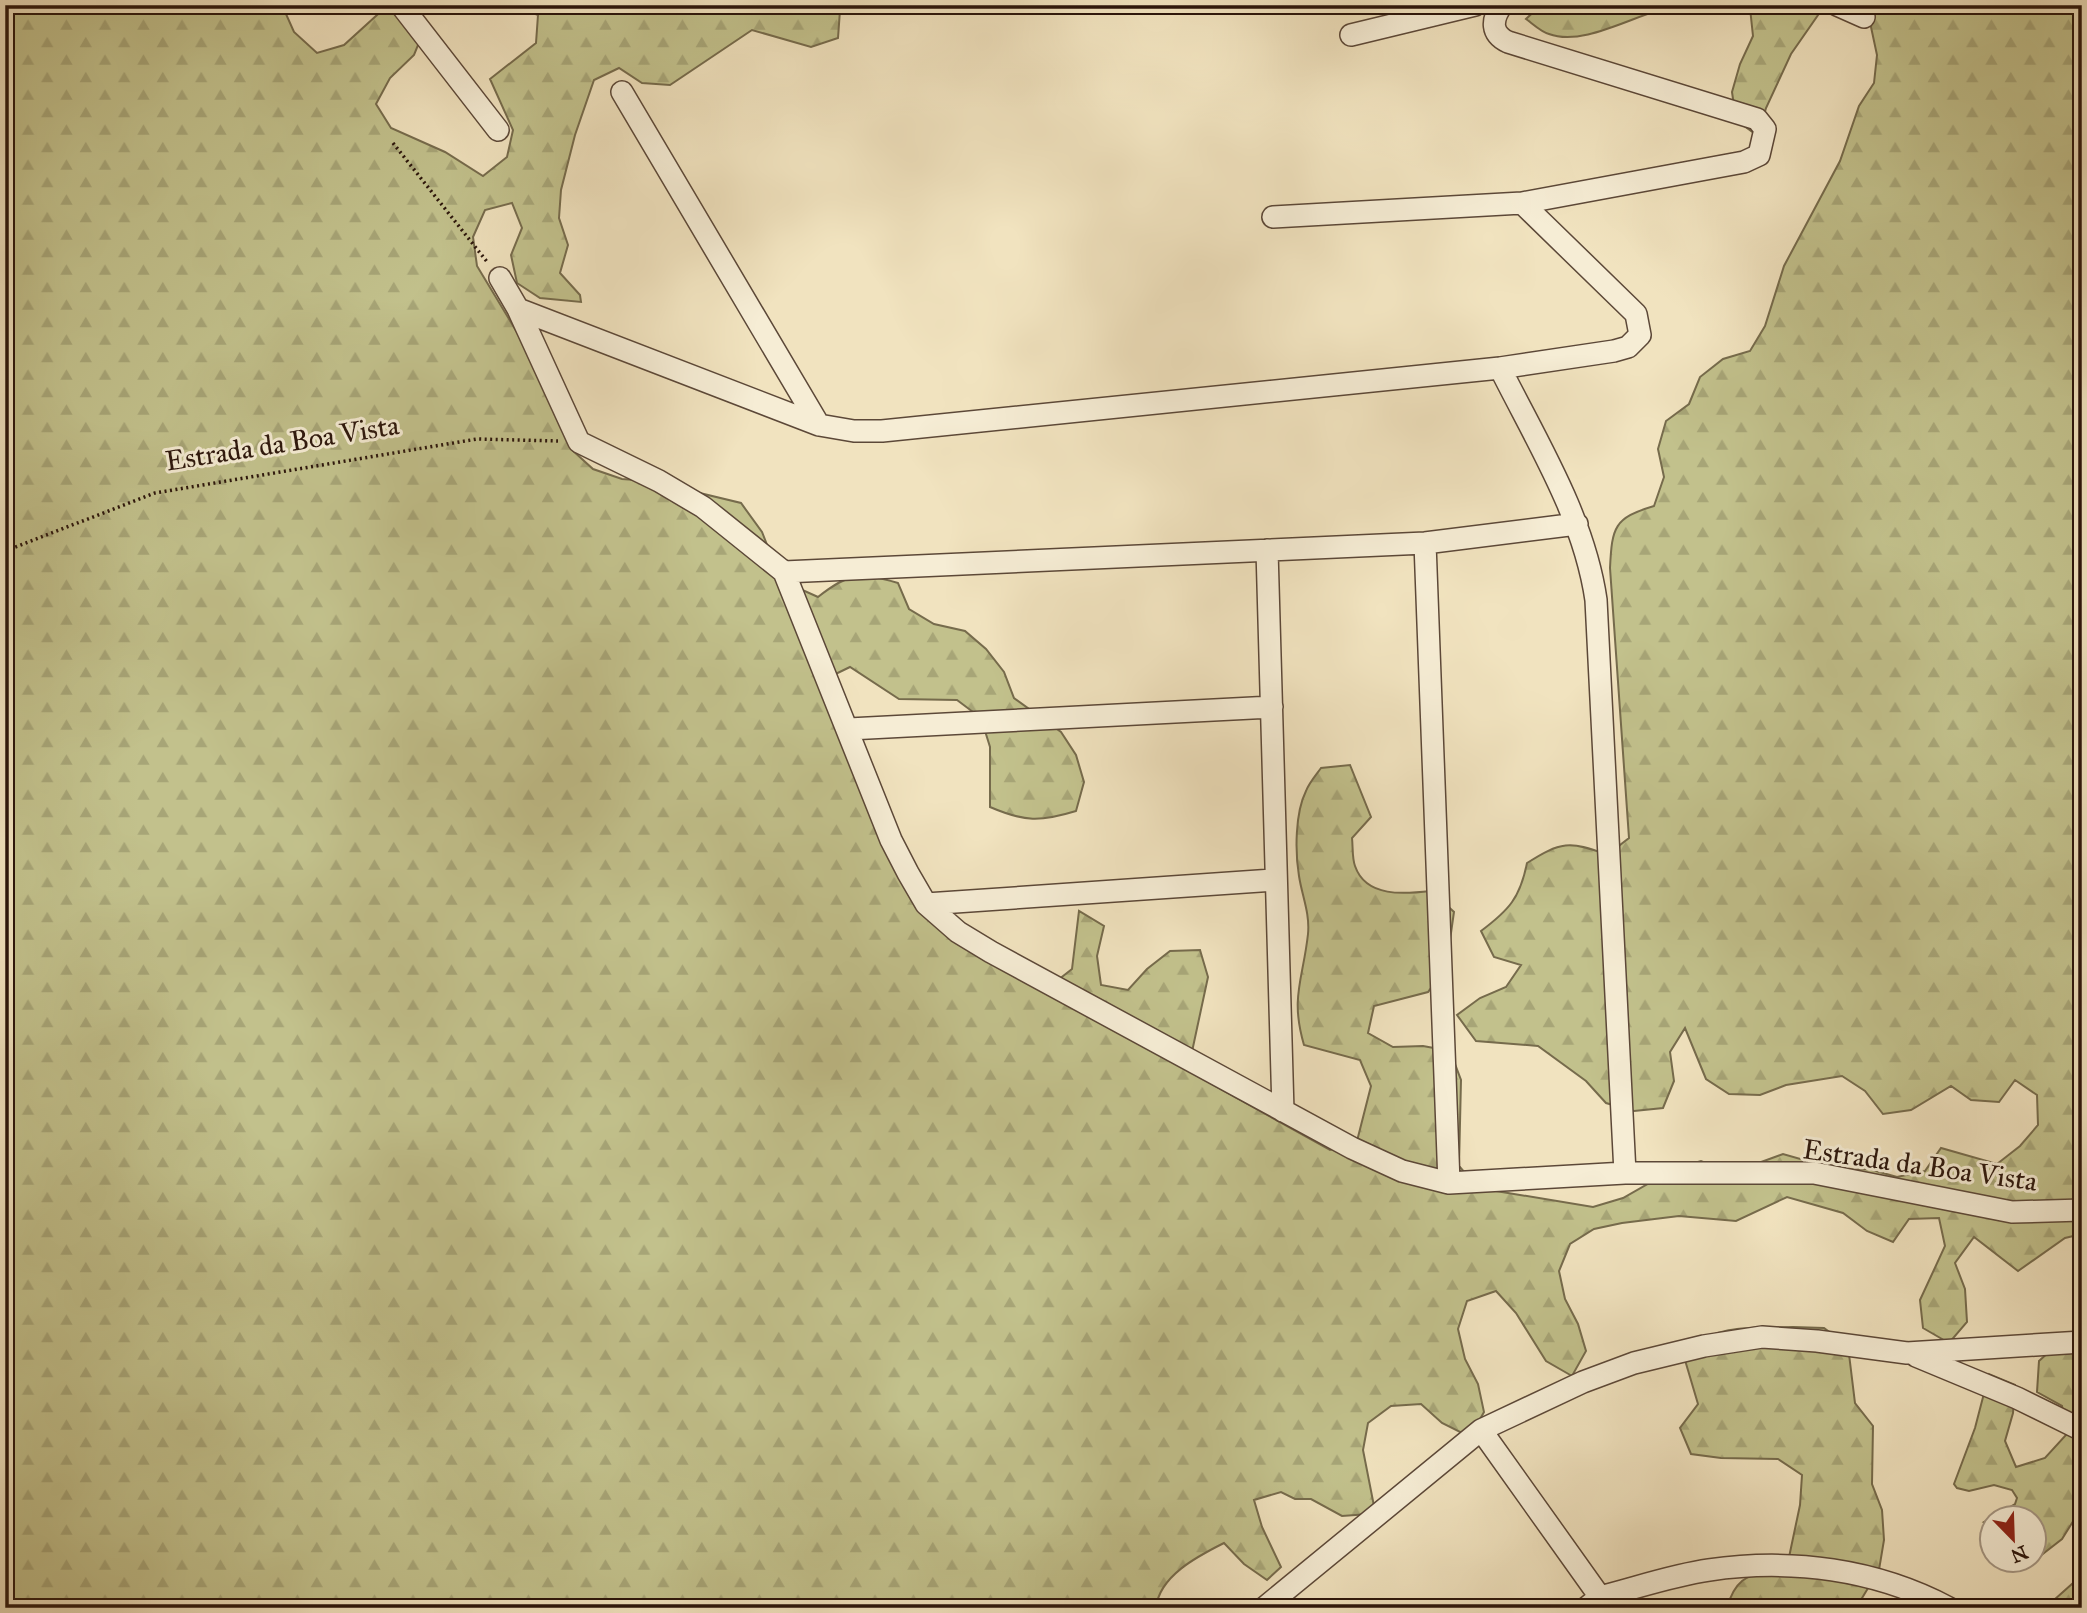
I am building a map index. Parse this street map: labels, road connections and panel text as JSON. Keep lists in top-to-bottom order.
{
  "streets": {
    "street": ["Estrada da Boa Vista"]
  },
  "north": "bottom right"
}
